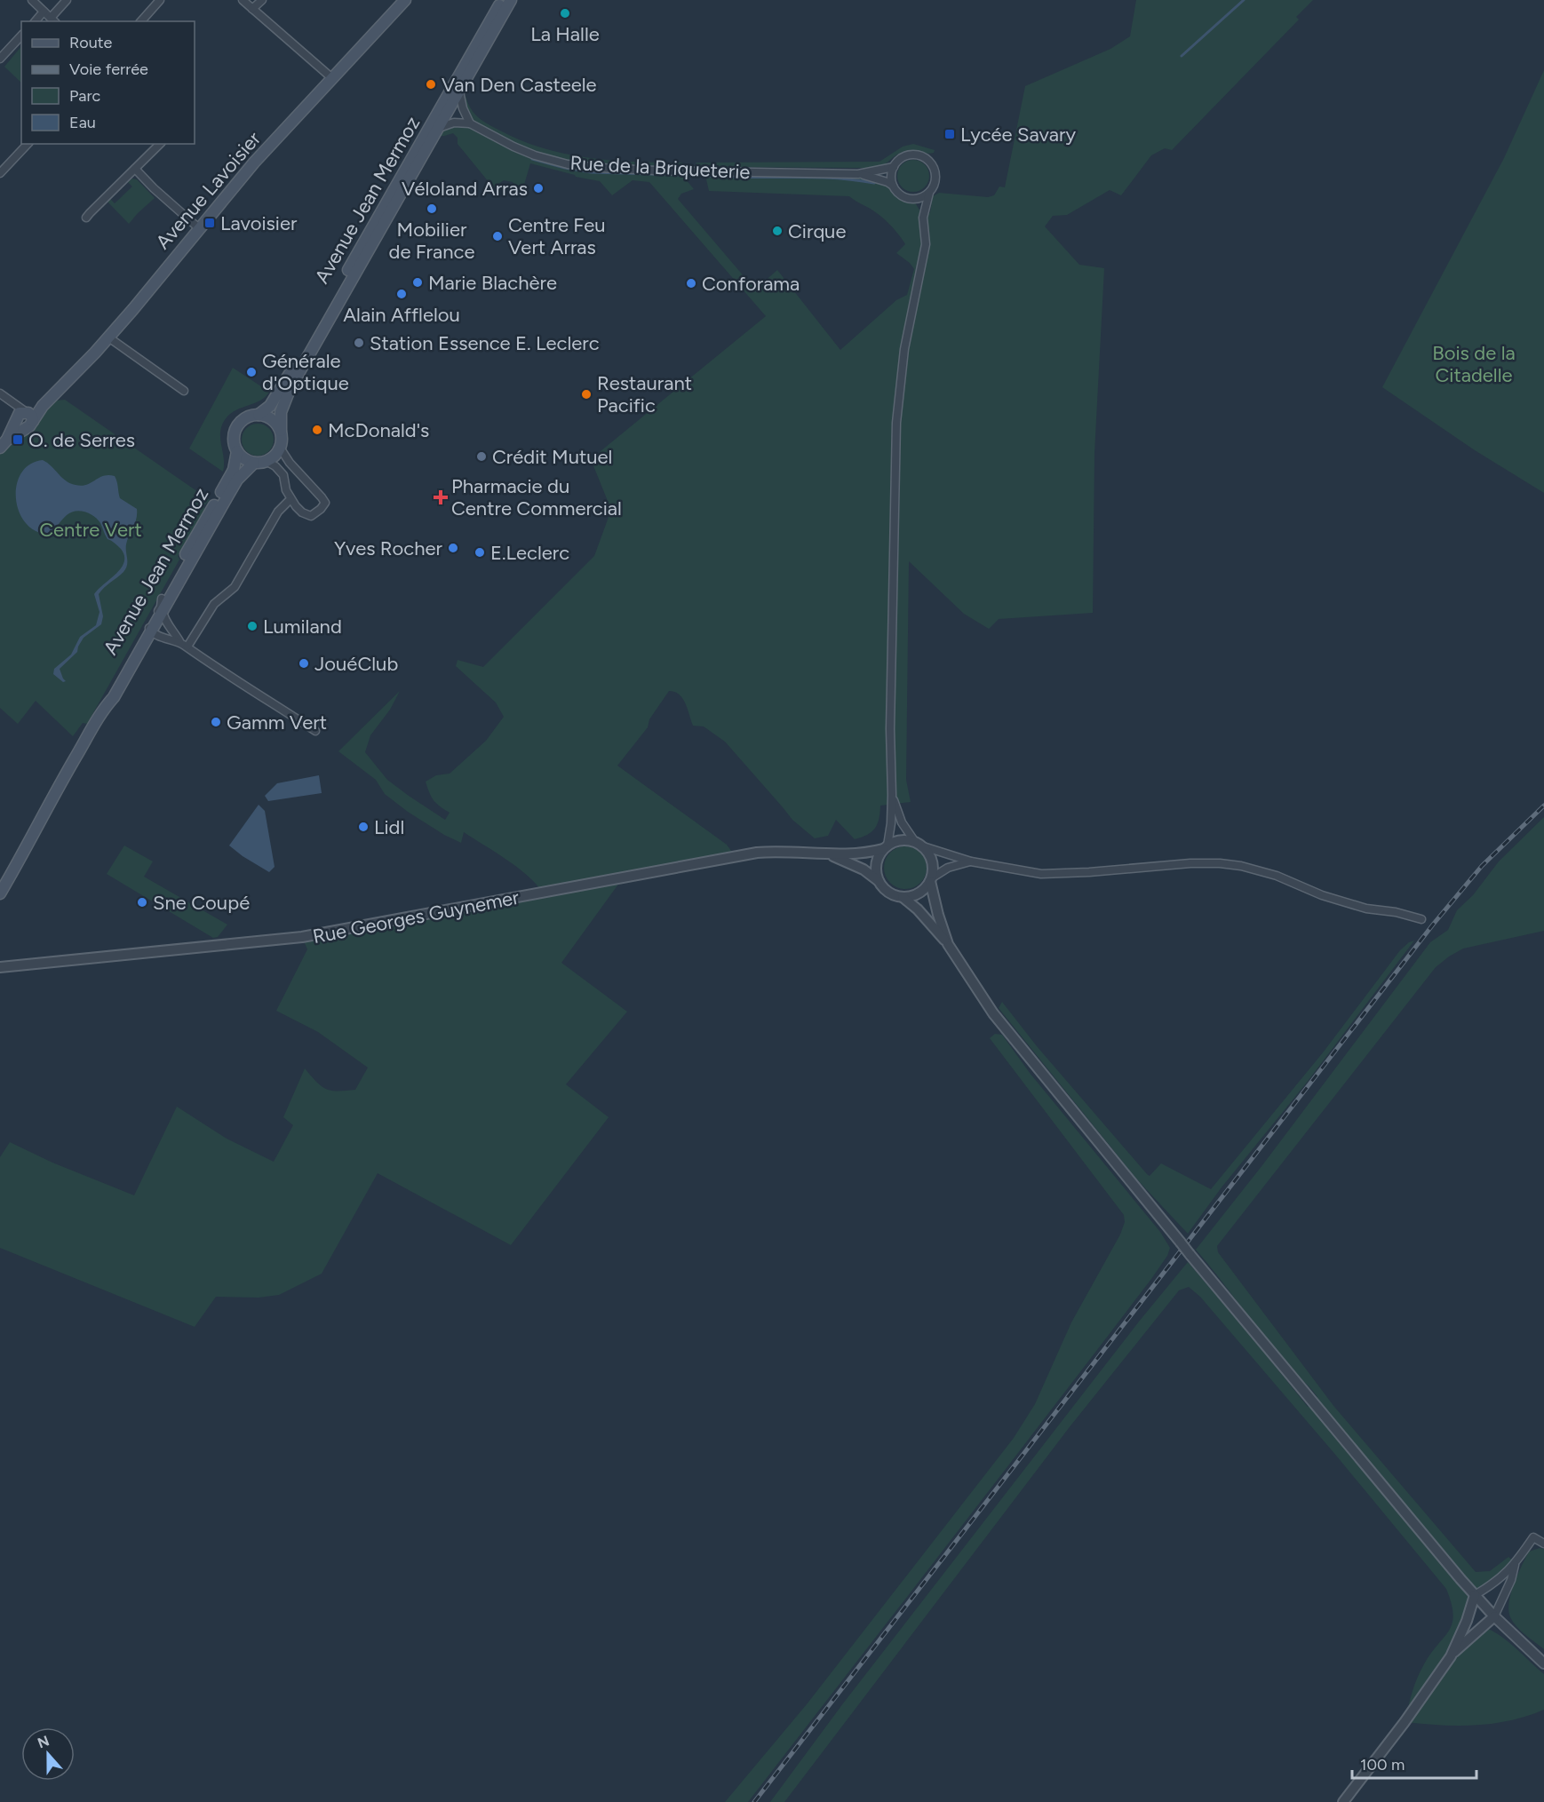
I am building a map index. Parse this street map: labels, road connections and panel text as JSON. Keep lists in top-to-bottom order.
{
  "streets": {
    "main road": ["Avenue Lavoisier", "Avenue Jean Mermoz"],
    "street": ["Rue de la Briqueterie", "Rue Georges Guynemer"]
  },
  "parks": ["Bois de la Citadelle", "Centre Vert"],
  "places": {
    "other": [
      "La Halle",
      "Van Den Casteele",
      "Véloland Arras",
      "Mobilier de France",
      "Cirque",
      "Centre Feu Vert Arras",
      "Marie Blachère",
      "Conforama",
      "Alain Afflelou",
      "Station Essence E. Leclerc",
      "Générale d'Optique",
      "Restaurant Pacific",
      "McDonald's",
      "Crédit Mutuel",
      "Yves Rocher",
      "E.Leclerc",
      "Lumiland",
      "JouéClub",
      "Gamm Vert",
      "Lidl",
      "Sne Coupé"
    ],
    "transit": ["Lycée Savary", "Lavoisier", "O. de Serres"],
    "health": ["Pharmacie du Centre Commercial"]
  },
  "legend": [
    "Route",
    "Voie ferrée",
    "Parc",
    "Eau"
  ],
  "scale_bar": "100 m",
  "north": "top"
}
